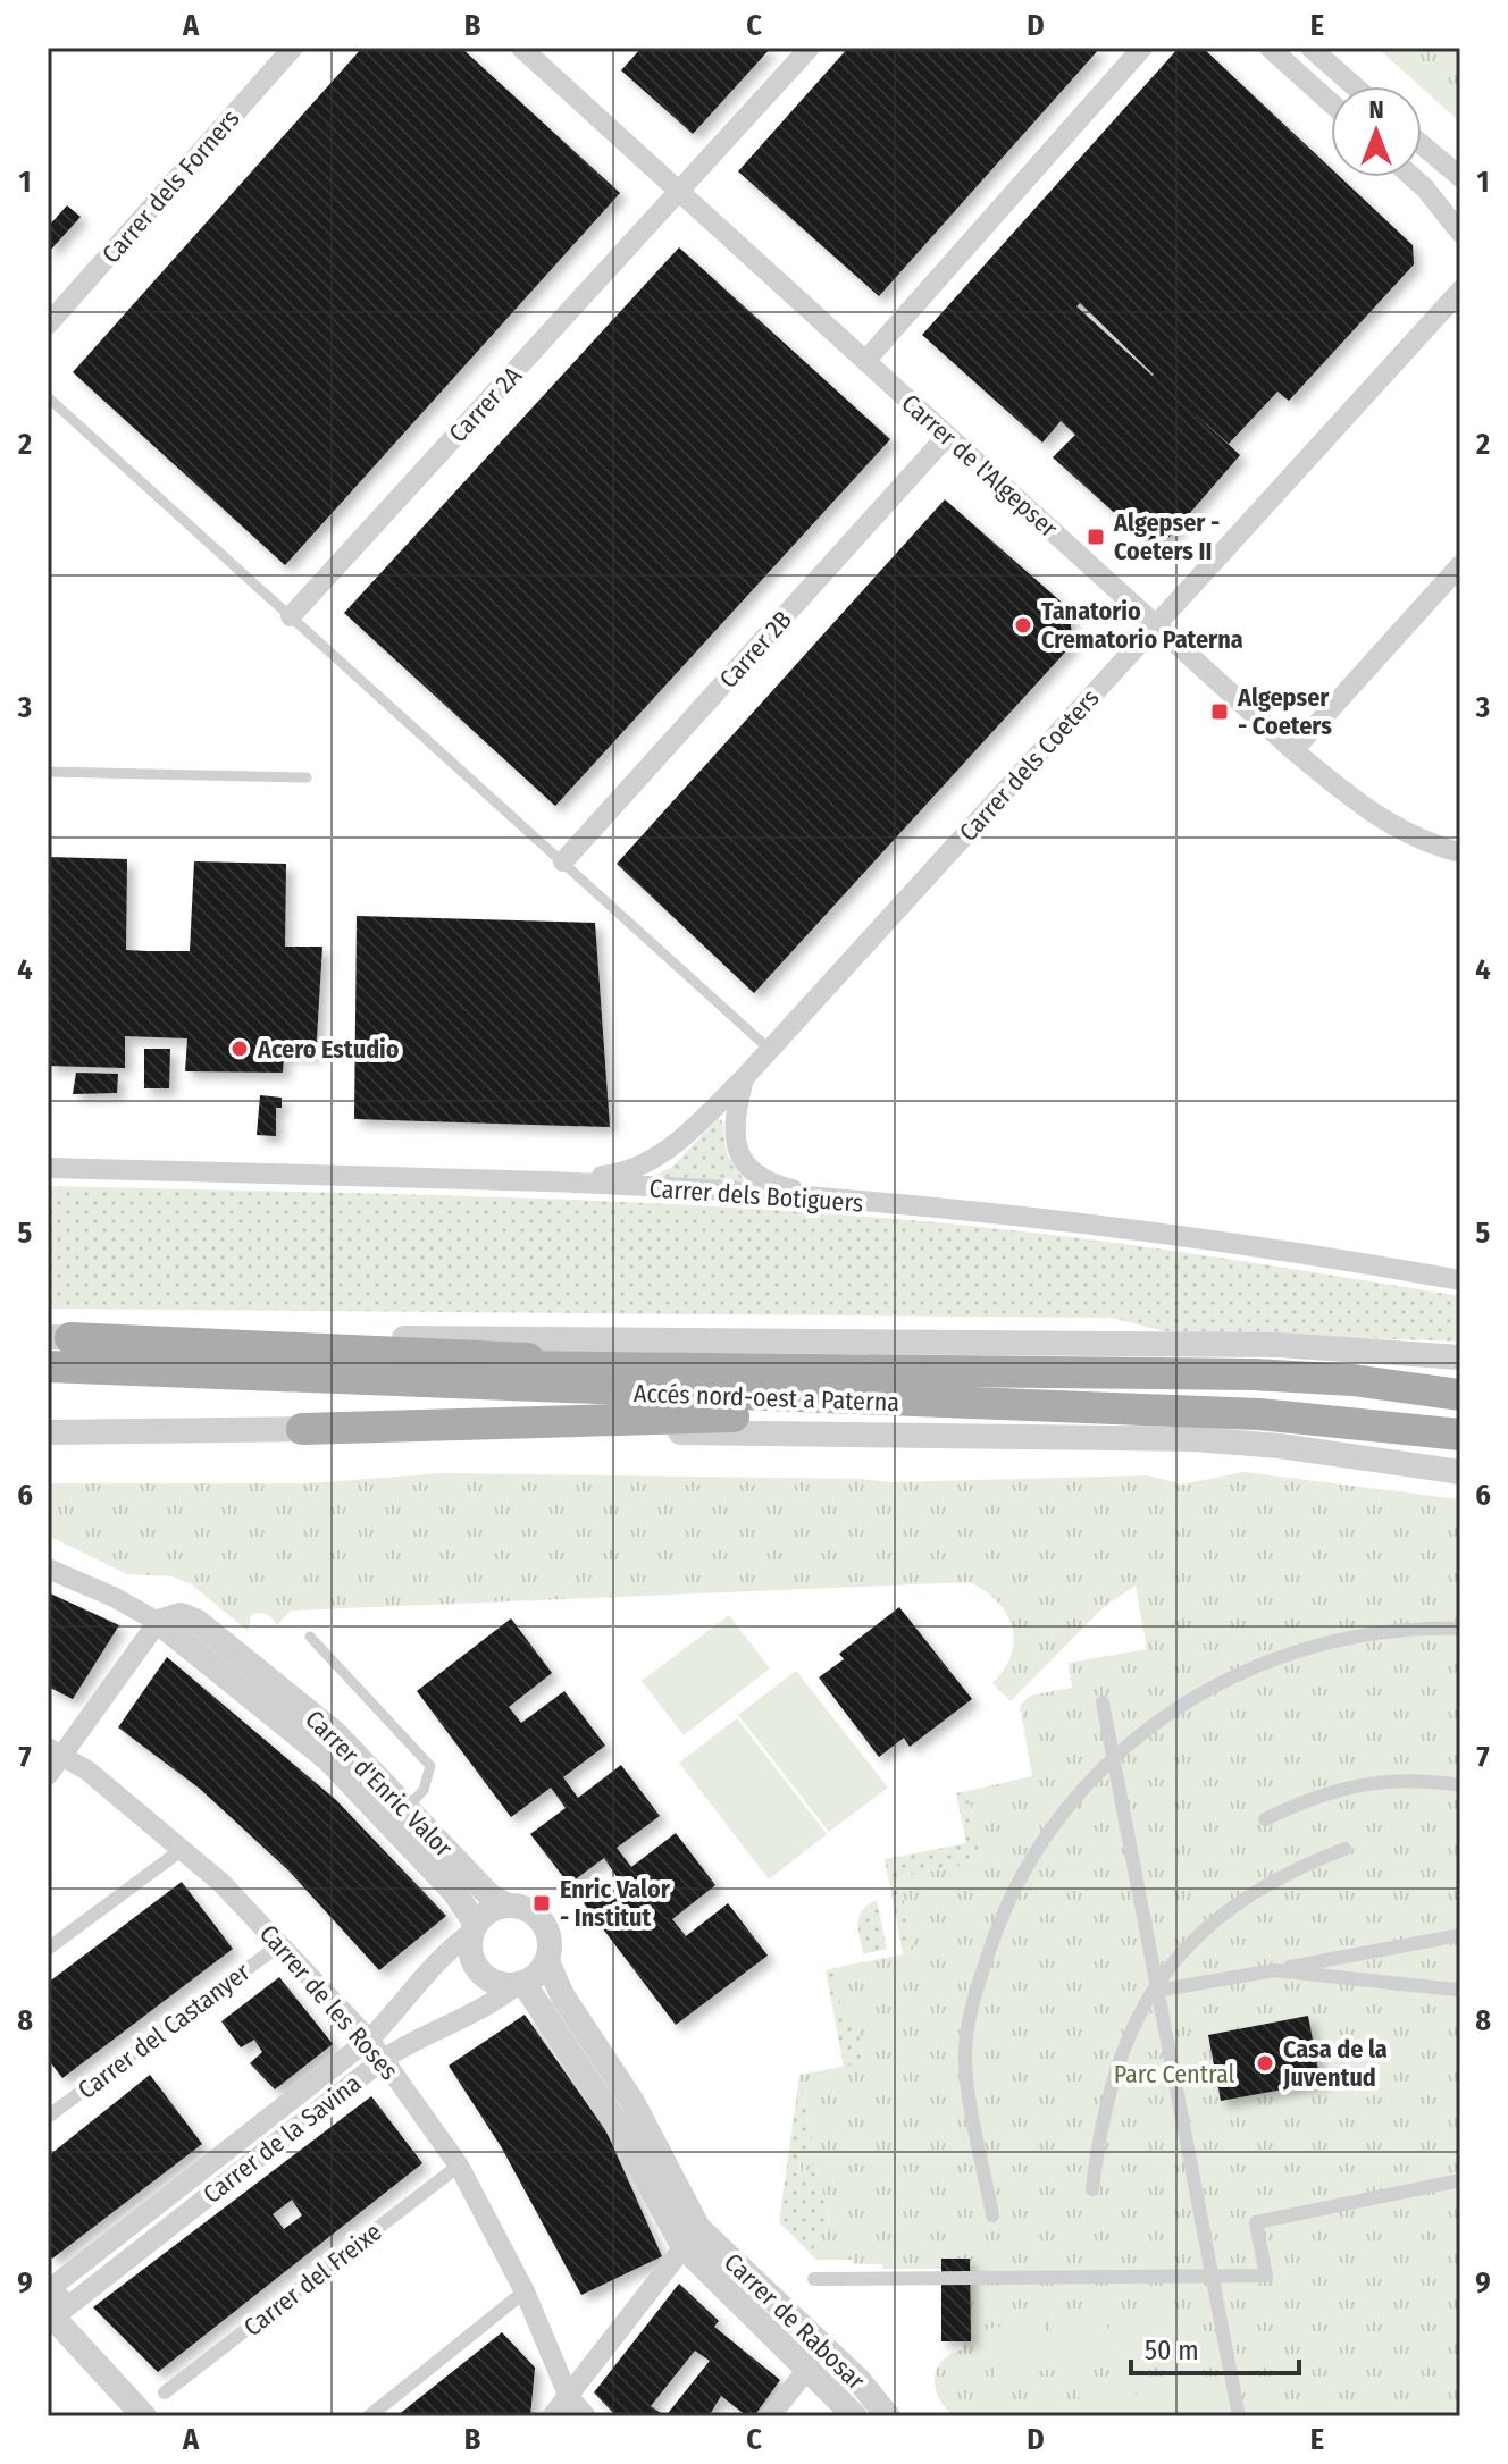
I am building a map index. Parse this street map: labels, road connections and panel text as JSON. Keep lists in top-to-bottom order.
{
  "streets": {
    "main road": ["Accés nord-oest a Paterna"],
    "street": [
      "Carrer dels Forners",
      "Carrer 2A",
      "Carrer de l'Algepser",
      "Carrer 2B",
      "Carrer dels Coeters",
      "Carrer dels Botiguers",
      "Carrer d'Enric Valor",
      "Carrer de les Roses",
      "Carrer del Castanyer",
      "Carrer de la Savina",
      "Carrer del Freixe",
      "Carrer de Rabosar"
    ]
  },
  "crossings": [
    ["Carrer 2A", "Carrer de l'Algepser"],
    ["Carrer de l'Algepser", "Carrer 2B"],
    ["Carrer de l'Algepser", "Carrer dels Coeters"],
    ["Carrer dels Coeters", "Carrer dels Botiguers"],
    ["Carrer d'Enric Valor", "Carrer de la Savina"],
    ["Carrer de les Roses", "Carrer del Castanyer"],
    ["Carrer de les Roses", "Carrer de la Savina"],
    ["Carrer de les Roses", "Carrer del Freixe"]
  ],
  "parks": ["Parc Central"],
  "places": {
    "transit": ["Algepser - Coeters II", "Algepser - Coeters", "Enric Valor - Institut"],
    "other": ["Tanatorio Crematorio Paterna", "Acero Estudio", "Casa de la Juventud"]
  },
  "scale_bar": "50 m",
  "north": "top",
  "grid": {
    "columns": [
      "A",
      "B",
      "C",
      "D",
      "E"
    ],
    "rows": [
      "1",
      "2",
      "3",
      "4",
      "5",
      "6",
      "7",
      "8",
      "9"
    ]
  }
}
